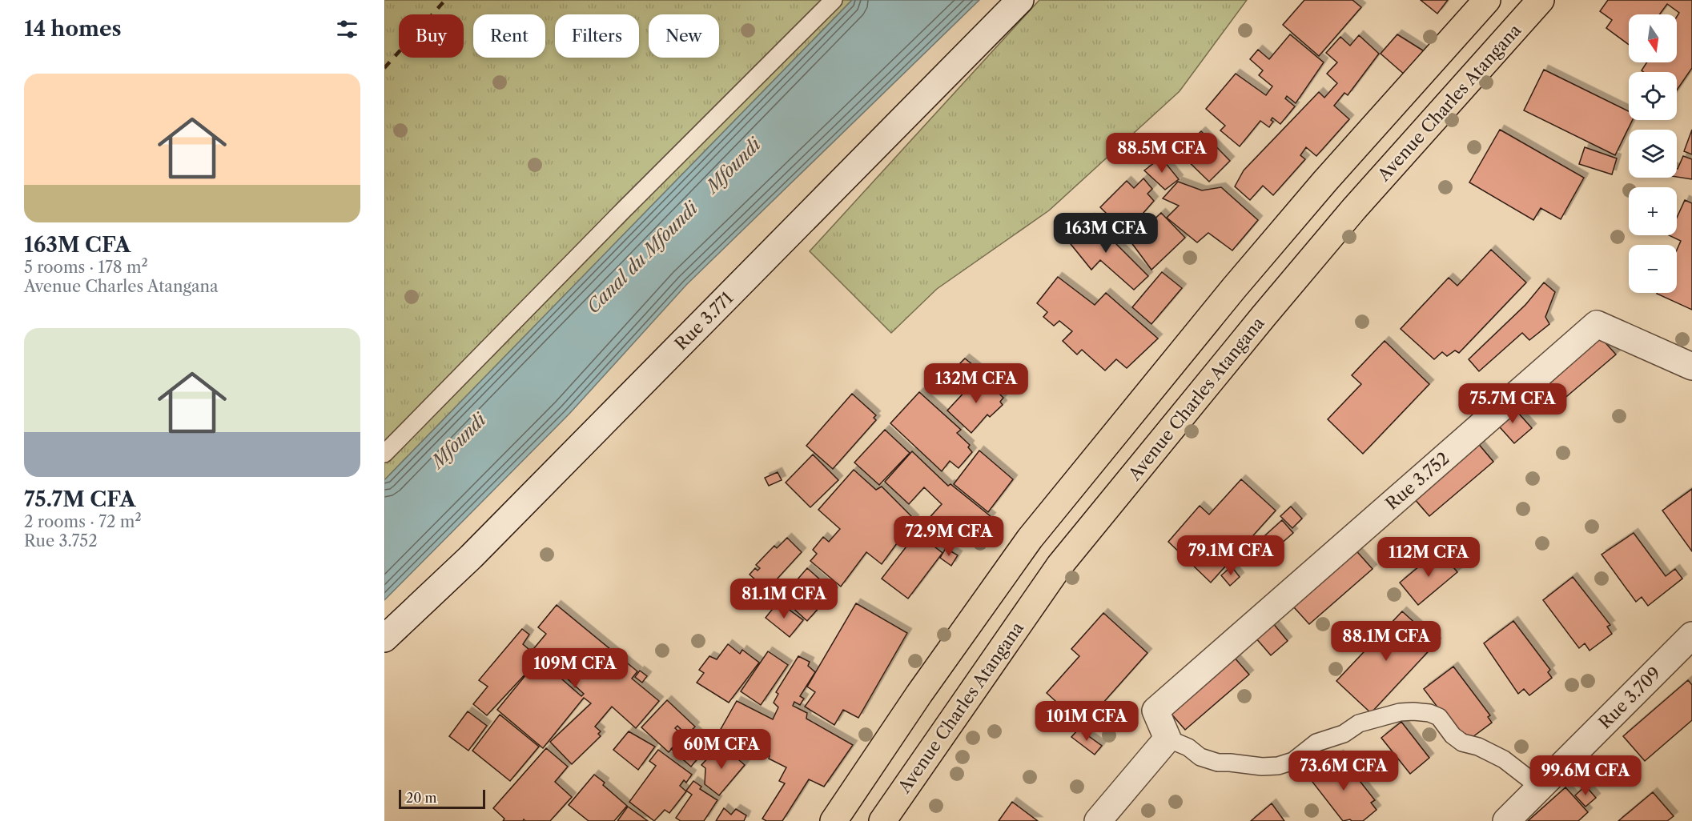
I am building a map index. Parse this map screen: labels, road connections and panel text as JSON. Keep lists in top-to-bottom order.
{
  "streets": {
    "main road": ["Avenue Charles Atangana"],
    "street": ["Rue 3.771", "Rue 3.752", "Rue 3.709"]
  },
  "water": ["Mfoundi", "Canal du Mfoundi"],
  "scale_bar": "20 m",
  "north": "bottom",
  "page": {
    "heading": "14 homes",
    "map_buttons": ["+", "−"],
    "chip": [
      "Buy",
      "Rent",
      "Filters",
      "New"
    ],
    "list": [
      {
        "name": "163M CFA",
        "note": "5 rooms · 178 m² · Avenue Charles Atangana"
      },
      {
        "name": "75.7M CFA",
        "note": "2 rooms · 72 m² · Rue 3.752"
      }
    ],
    "price": [
      "88.5M CFA",
      "163M CFA",
      "132M CFA",
      "75.7M CFA",
      "72.9M CFA",
      "79.1M CFA",
      "112M CFA",
      "81.1M CFA",
      "88.1M CFA",
      "109M CFA",
      "101M CFA",
      "60M CFA",
      "73.6M CFA",
      "99.6M CFA"
    ],
    "scale": "20 m"
  }
}
